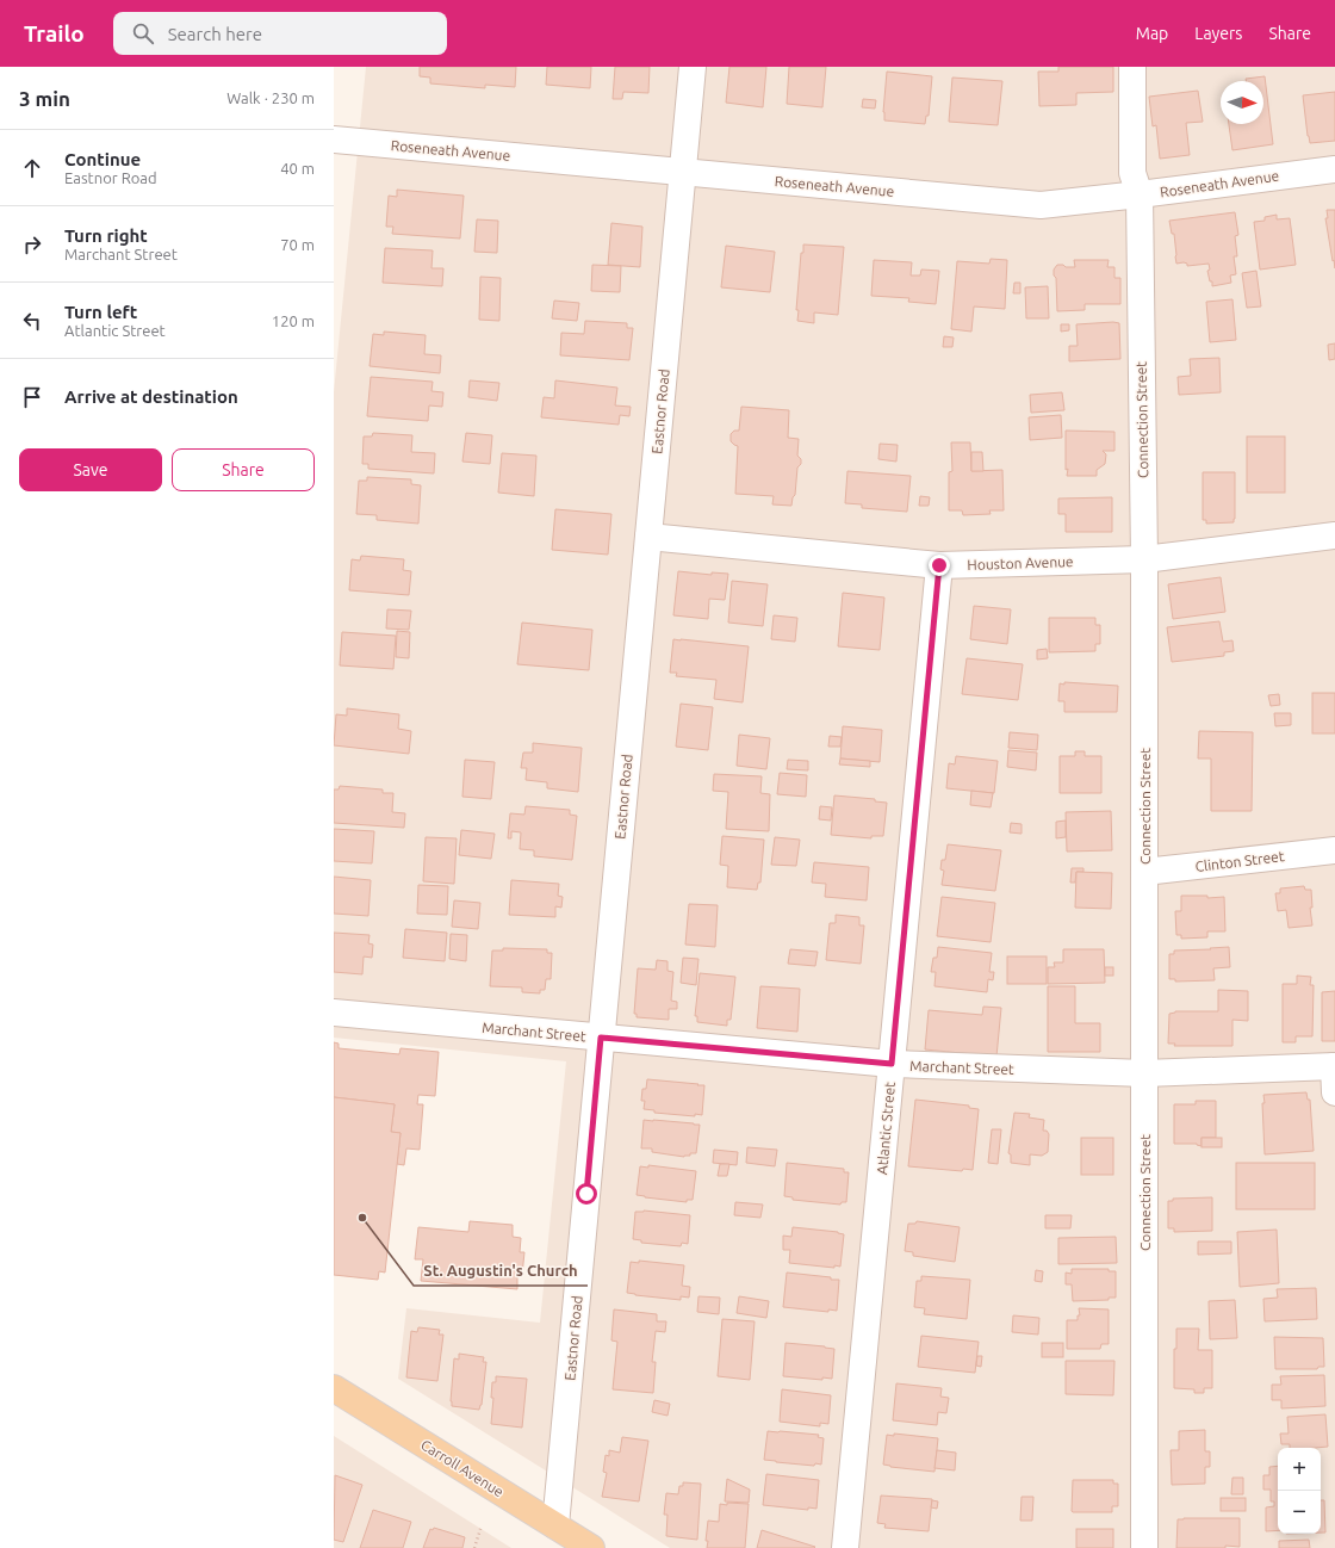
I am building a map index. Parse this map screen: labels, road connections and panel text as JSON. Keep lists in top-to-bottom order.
{
  "streets": {
    "main road": ["Carroll Avenue"],
    "street": [
      "Roseneath Avenue",
      "Eastnor Road",
      "Connection Street",
      "Houston Avenue",
      "Clinton Street",
      "Marchant Street",
      "Atlantic Street"
    ]
  },
  "crossings": [
    ["Roseneath Avenue", "Eastnor Road"],
    ["Roseneath Avenue", "Connection Street"],
    ["Eastnor Road", "Houston Avenue"],
    ["Eastnor Road", "Marchant Street"],
    ["Eastnor Road", "Carroll Avenue"],
    ["Connection Street", "Houston Avenue"],
    ["Connection Street", "Clinton Street"],
    ["Connection Street", "Marchant Street"],
    ["Houston Avenue", "Atlantic Street"],
    ["Marchant Street", "Atlantic Street"]
  ],
  "places": ["St. Augustin's Church"],
  "north": "right",
  "page": {
    "header": "Trailo",
    "search": "Search here",
    "nav": ["Map", "Layers", "Share"],
    "heading": ["3 min", "Walk · 230 m"],
    "list": [
      ["Continue", "Eastnor Road", "40 m"],
      ["Turn right", "Marchant Street", "70 m"],
      ["Turn left", "Atlantic Street", "120 m"],
      "Arrive at destination"
    ],
    "buttons": ["Save", "Share"],
    "map_buttons": ["+", "−"]
  }
}
